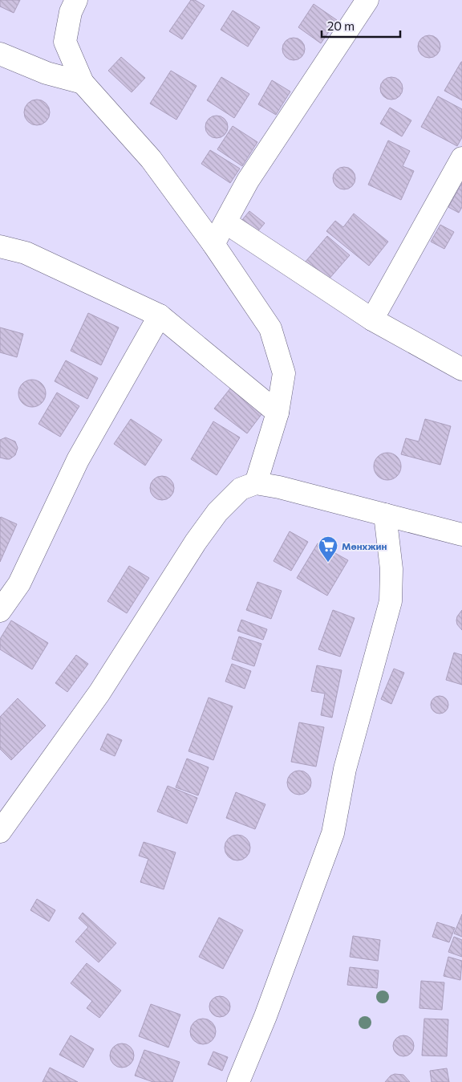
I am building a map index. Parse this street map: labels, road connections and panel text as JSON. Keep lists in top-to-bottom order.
{
  "places": {
    "supermarket": ["Мөнхжин"]
  },
  "scale_bar": "20 m"
}
